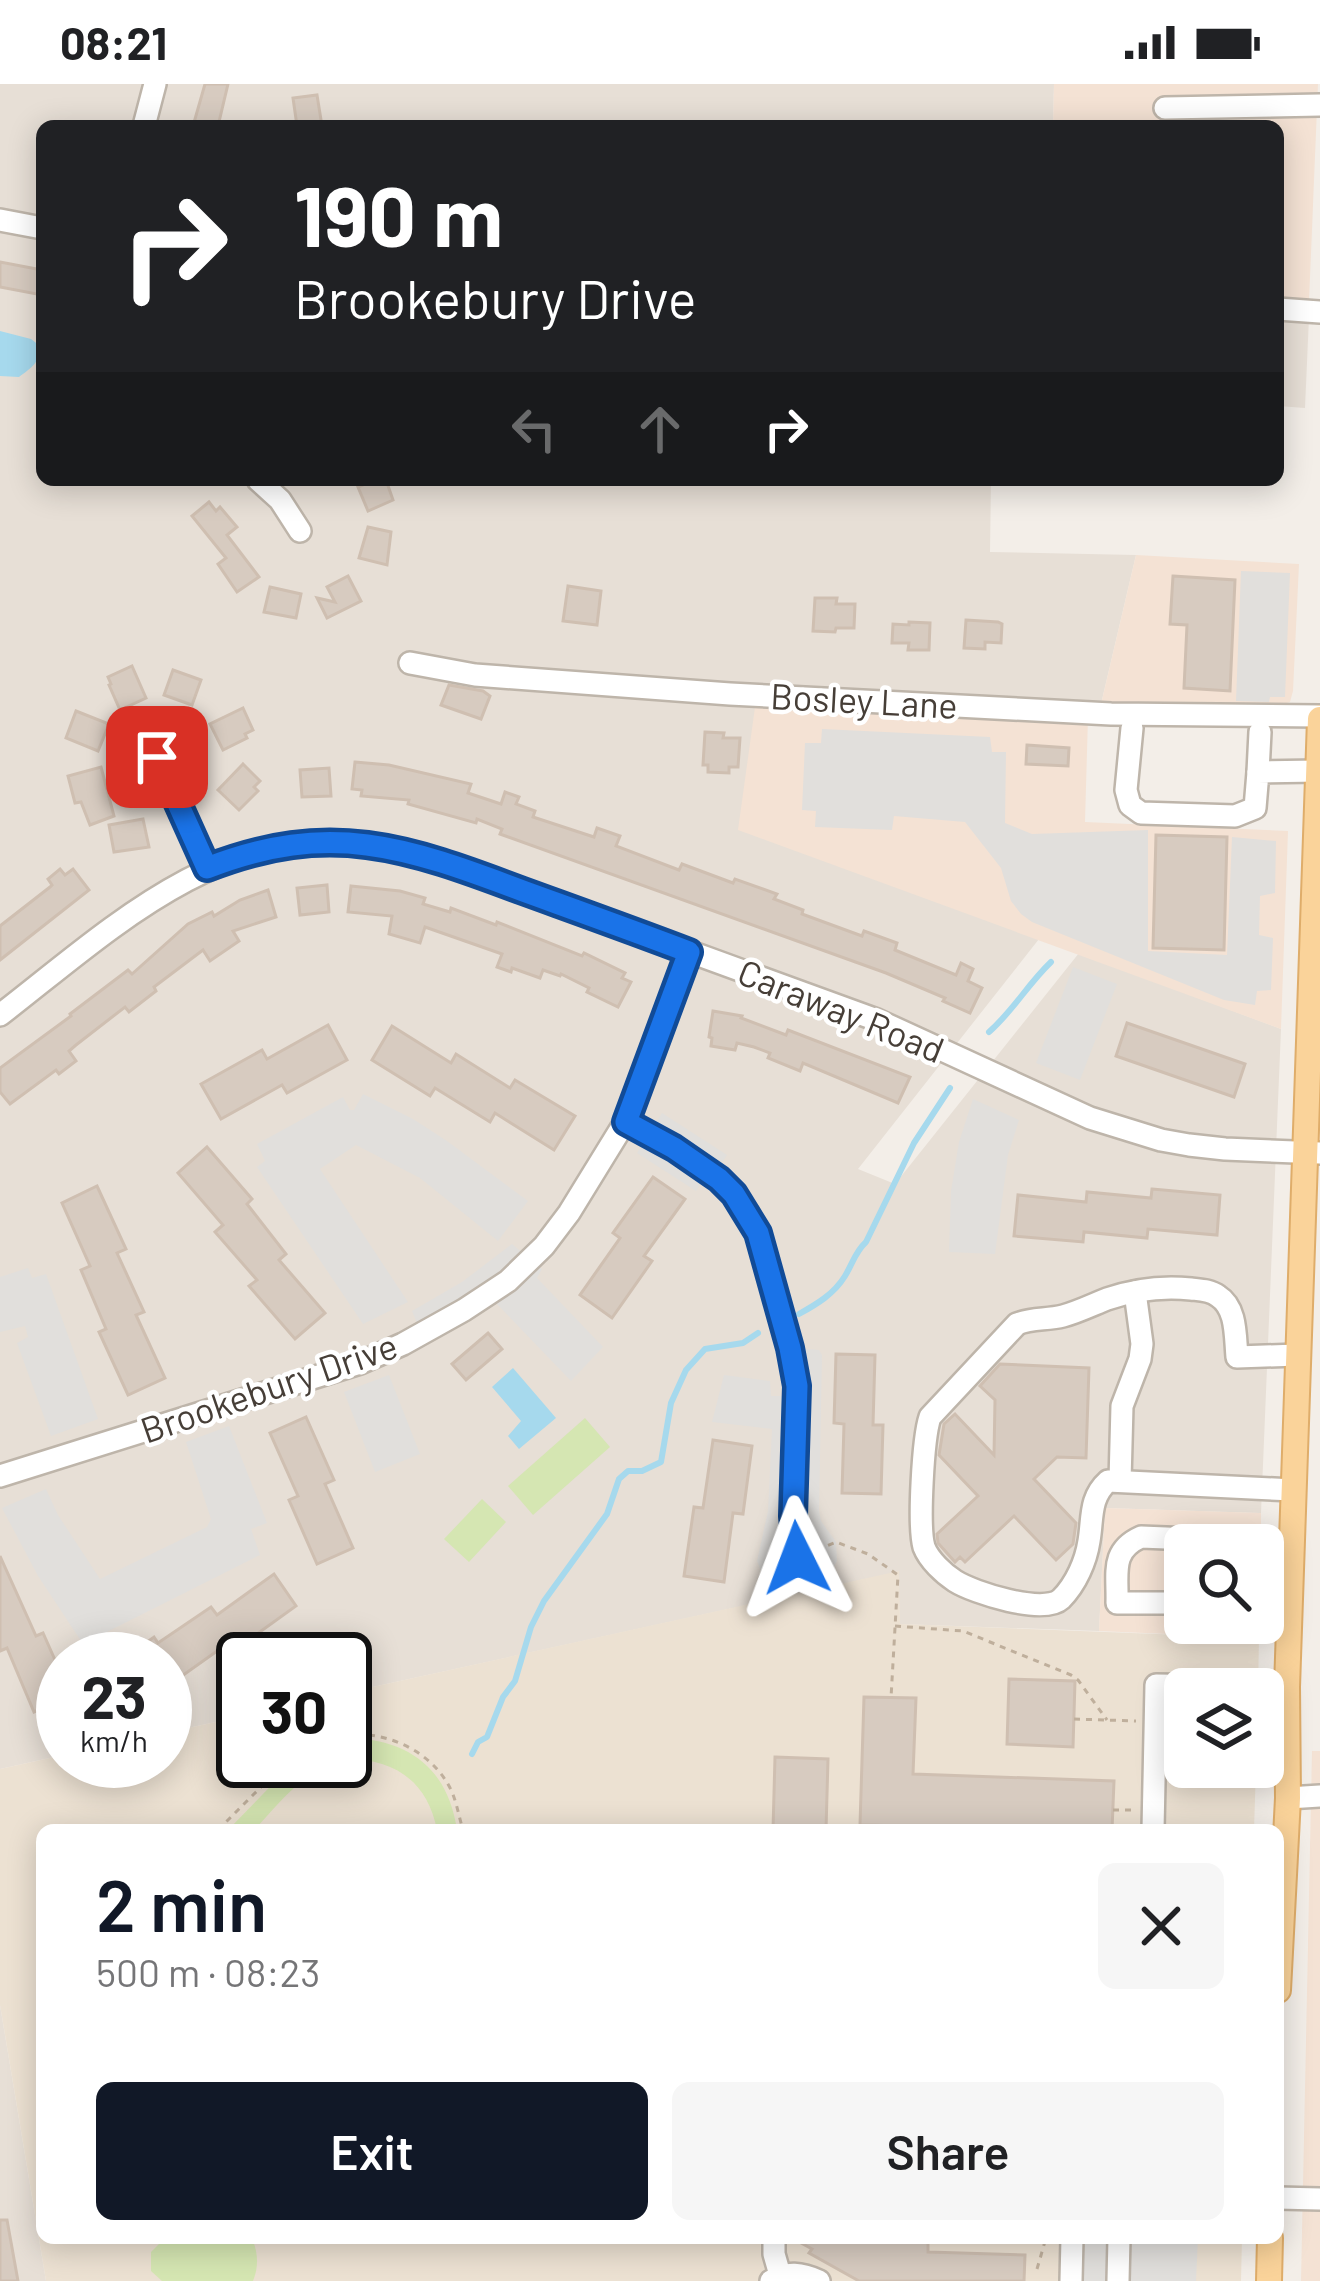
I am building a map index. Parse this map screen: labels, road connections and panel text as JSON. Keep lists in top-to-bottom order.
{
  "streets": {
    "street": ["Bosley Lane", "Caraway Road", "Brookebury Drive"]
  },
  "crossings": [
    ["Caraway Road", "Brookebury Drive"]
  ],
  "page": {
    "status": "08:21",
    "turn": ["190 m", "Brookebury Drive"],
    "speed": "23 km/h",
    "limit": "30",
    "heading": ["2 min", "500 m · 08:23"],
    "buttons": ["Exit", "Share"]
  }
}
